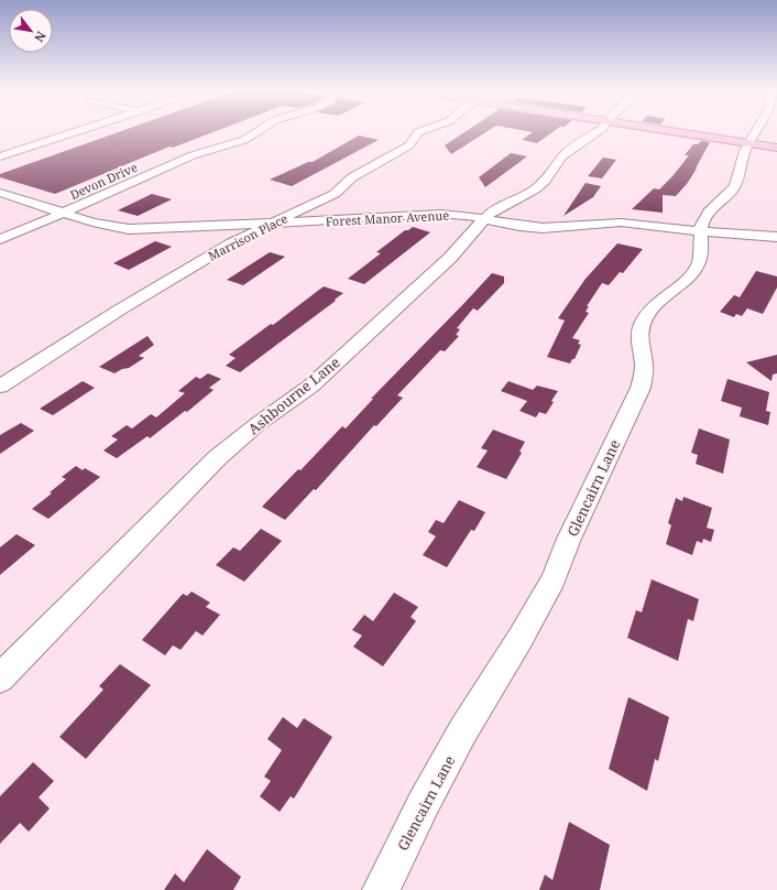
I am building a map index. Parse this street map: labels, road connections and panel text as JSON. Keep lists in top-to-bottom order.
{
  "streets": {
    "street": [
      "Devon Drive",
      "Forest Manor Avenue",
      "Marrison Place",
      "Ashbourne Lane",
      "Glencairn Lane"
    ]
  },
  "crossings": [
    ["Devon Drive", "Forest Manor Avenue"],
    ["Forest Manor Avenue", "Marrison Place"],
    ["Forest Manor Avenue", "Ashbourne Lane"],
    ["Forest Manor Avenue", "Glencairn Lane"]
  ],
  "north": "bottom right"
}
